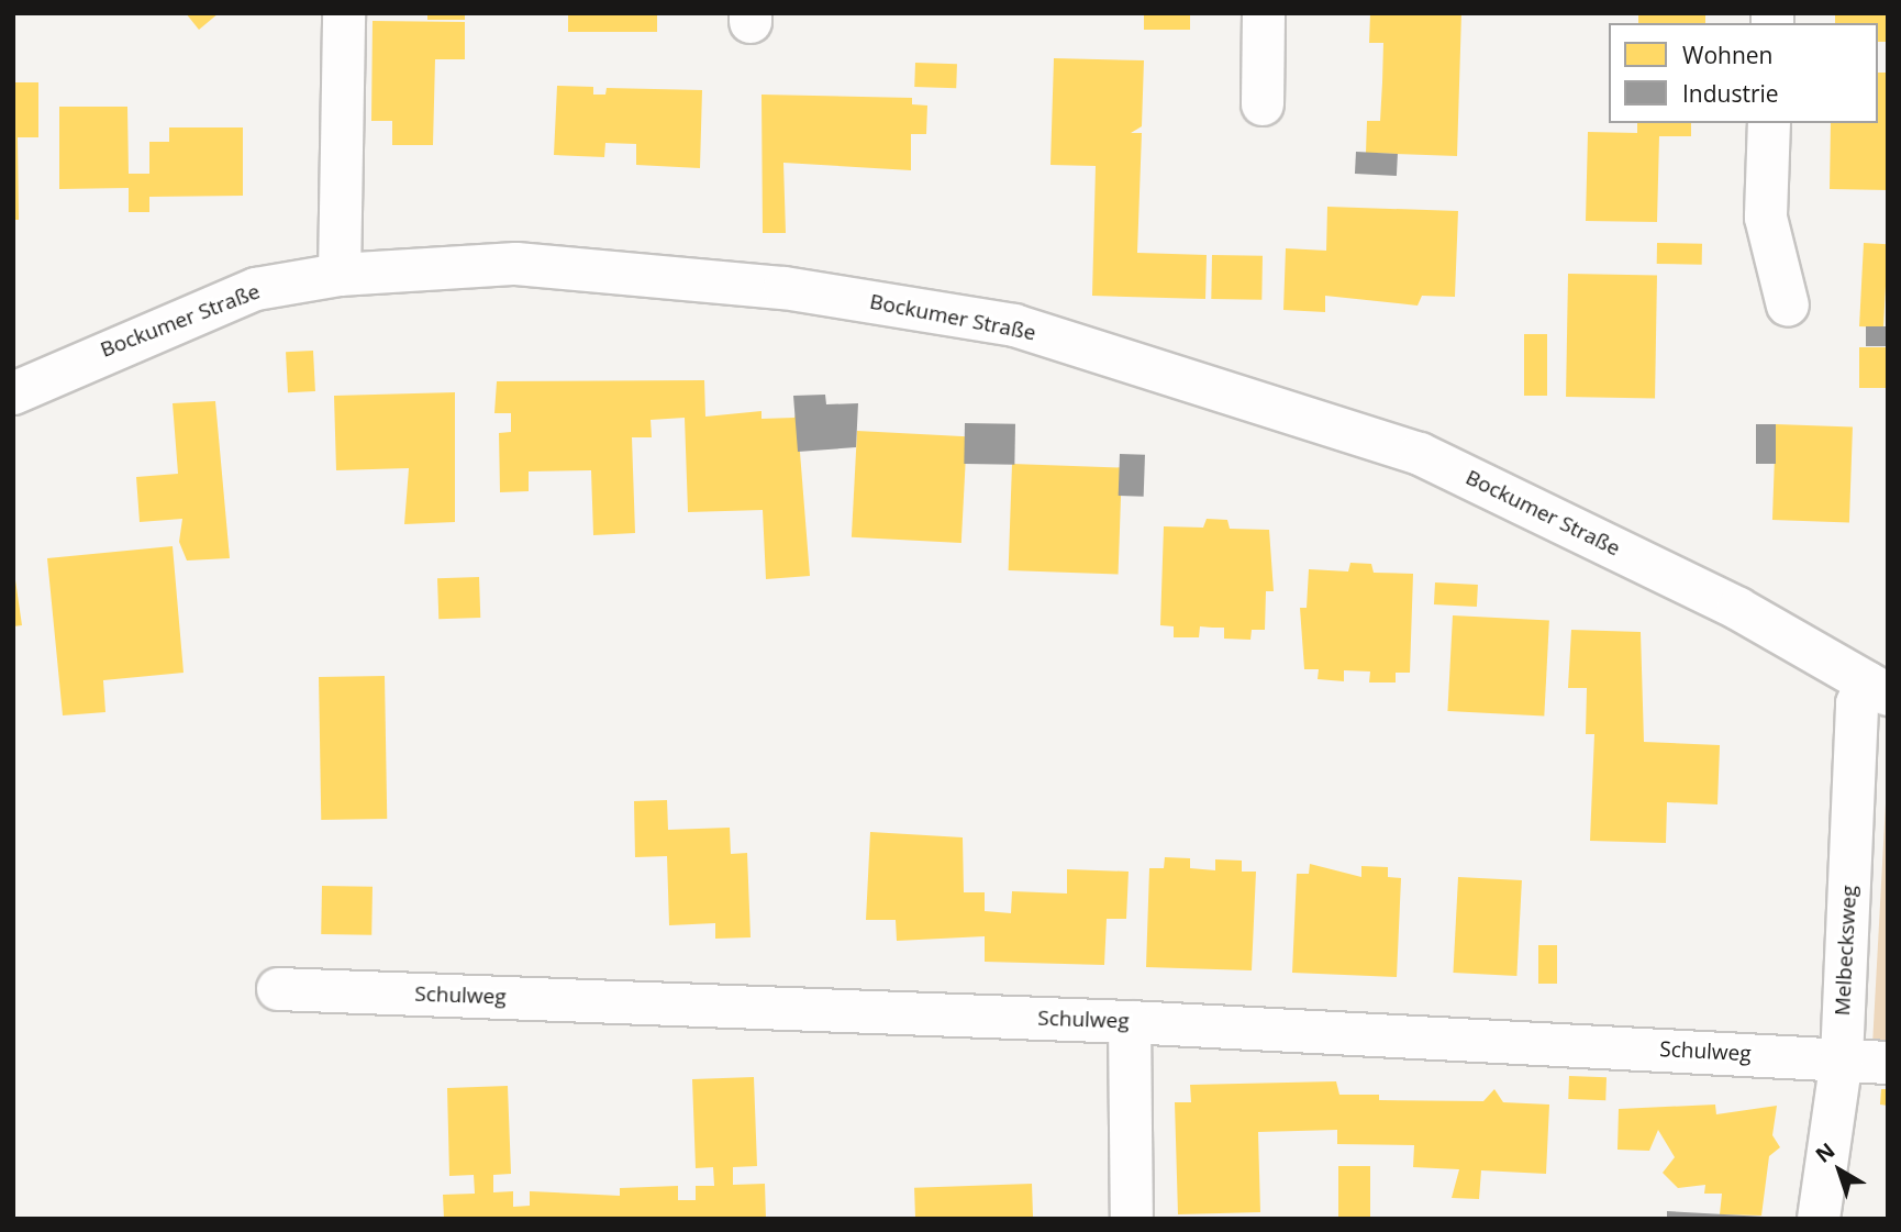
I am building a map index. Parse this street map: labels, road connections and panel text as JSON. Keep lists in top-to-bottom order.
{
  "streets": {
    "street": ["Bockumer Straße", "Melbecksweg", "Schulweg"]
  },
  "crossings": [
    ["Bockumer Straße", "Melbecksweg"],
    ["Melbecksweg", "Schulweg"]
  ],
  "legend": ["Wohnen", "Industrie"],
  "north": "top left"
}
